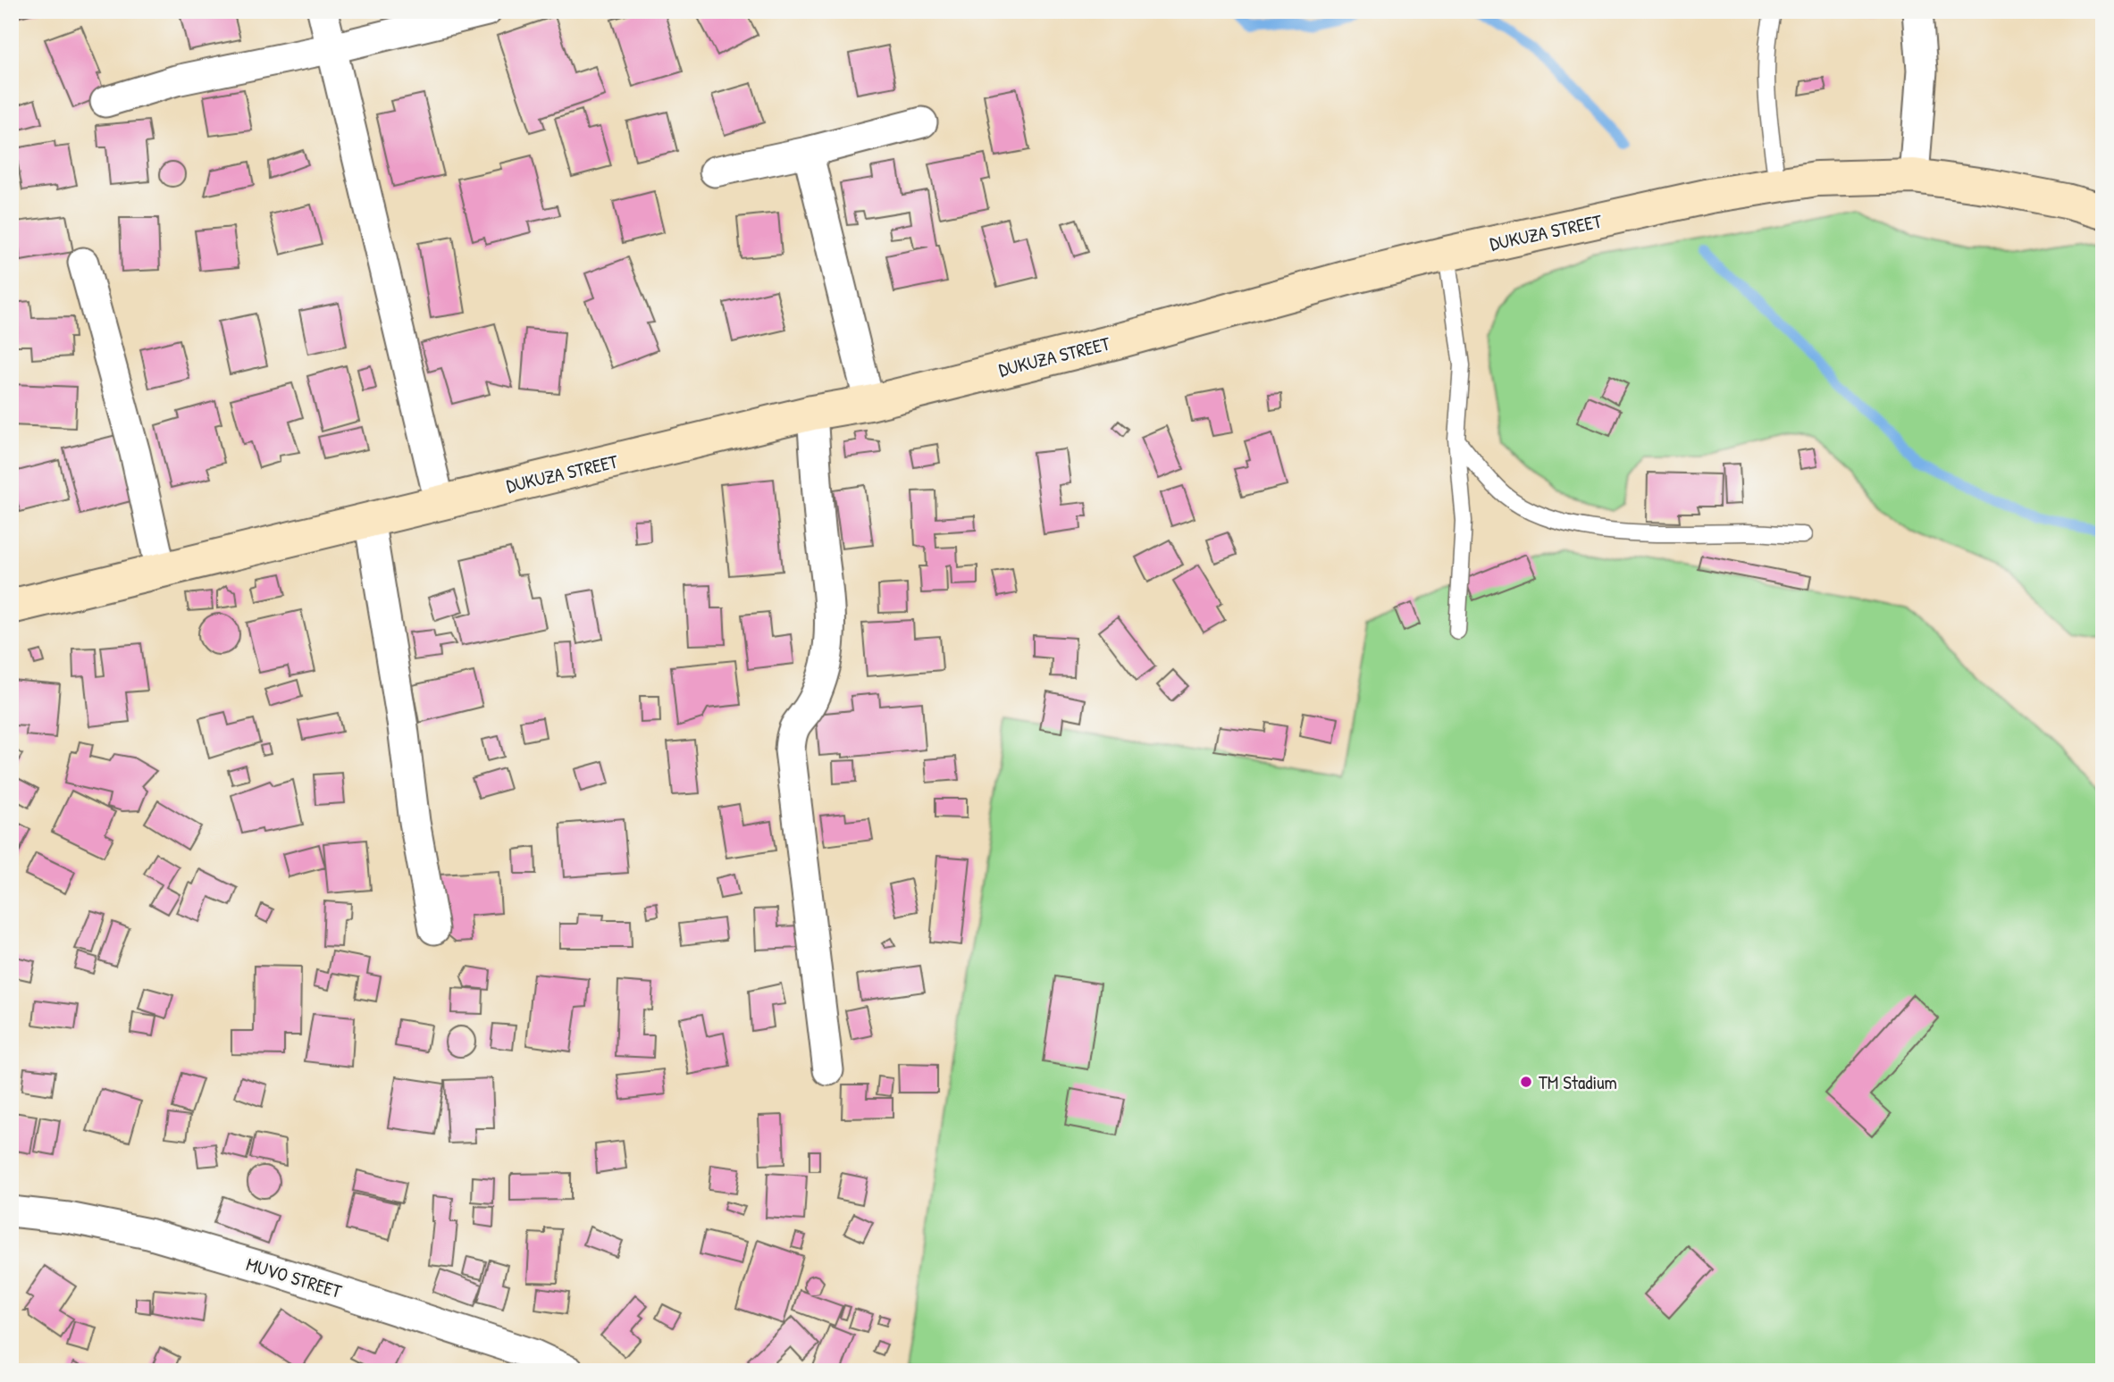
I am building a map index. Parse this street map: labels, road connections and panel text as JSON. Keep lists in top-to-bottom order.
{
  "streets": {
    "main road": ["DUKUZA STREET"],
    "street": ["MUVO STREET"]
  },
  "places": ["TM Stadium"]
}
